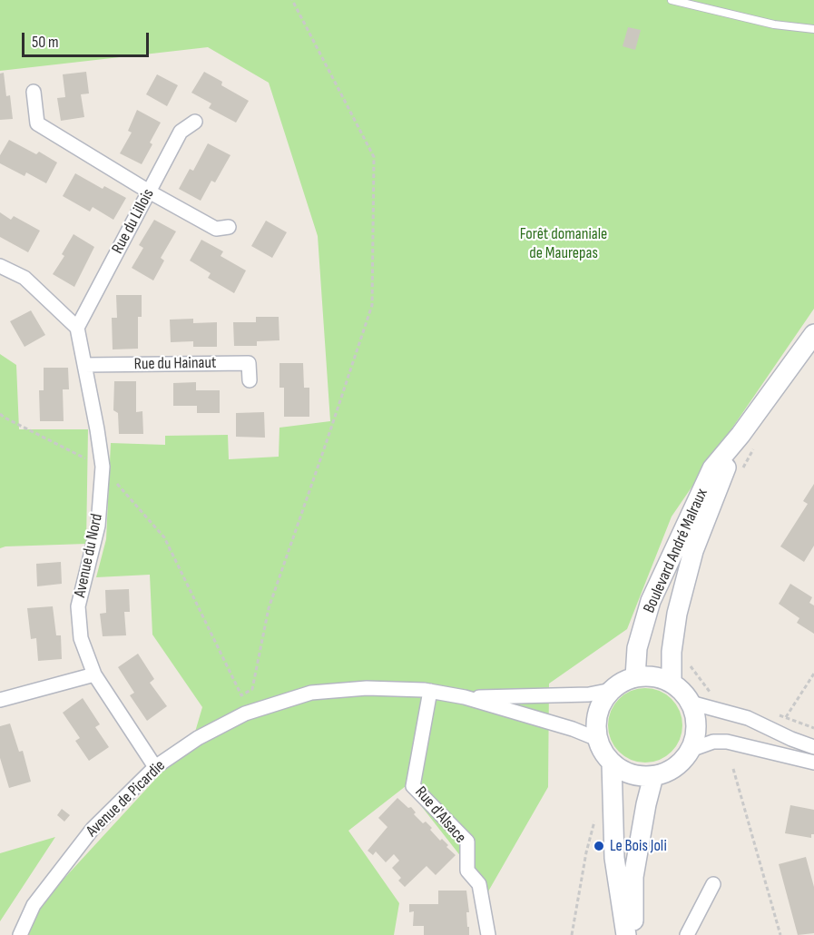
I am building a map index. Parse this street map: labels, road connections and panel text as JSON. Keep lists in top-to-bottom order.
{
  "streets": {
    "street": [
      "Rue du Lillois",
      "Rue du Hainaut",
      "Boulevard André Malraux",
      "Avenue du Nord",
      "Avenue de Picardie",
      "Rue d'Alsace"
    ]
  },
  "crossings": [
    ["Rue du Lillois", "Avenue du Nord"],
    ["Rue du Hainaut", "Avenue du Nord"],
    ["Boulevard André Malraux", "Avenue de Picardie"],
    ["Avenue du Nord", "Avenue de Picardie"],
    ["Avenue de Picardie", "Rue d'Alsace"]
  ],
  "parks": ["Forêt domaniale de Maurepas"],
  "places": ["Le Bois Joli"],
  "scale_bar": "50 m"
}
